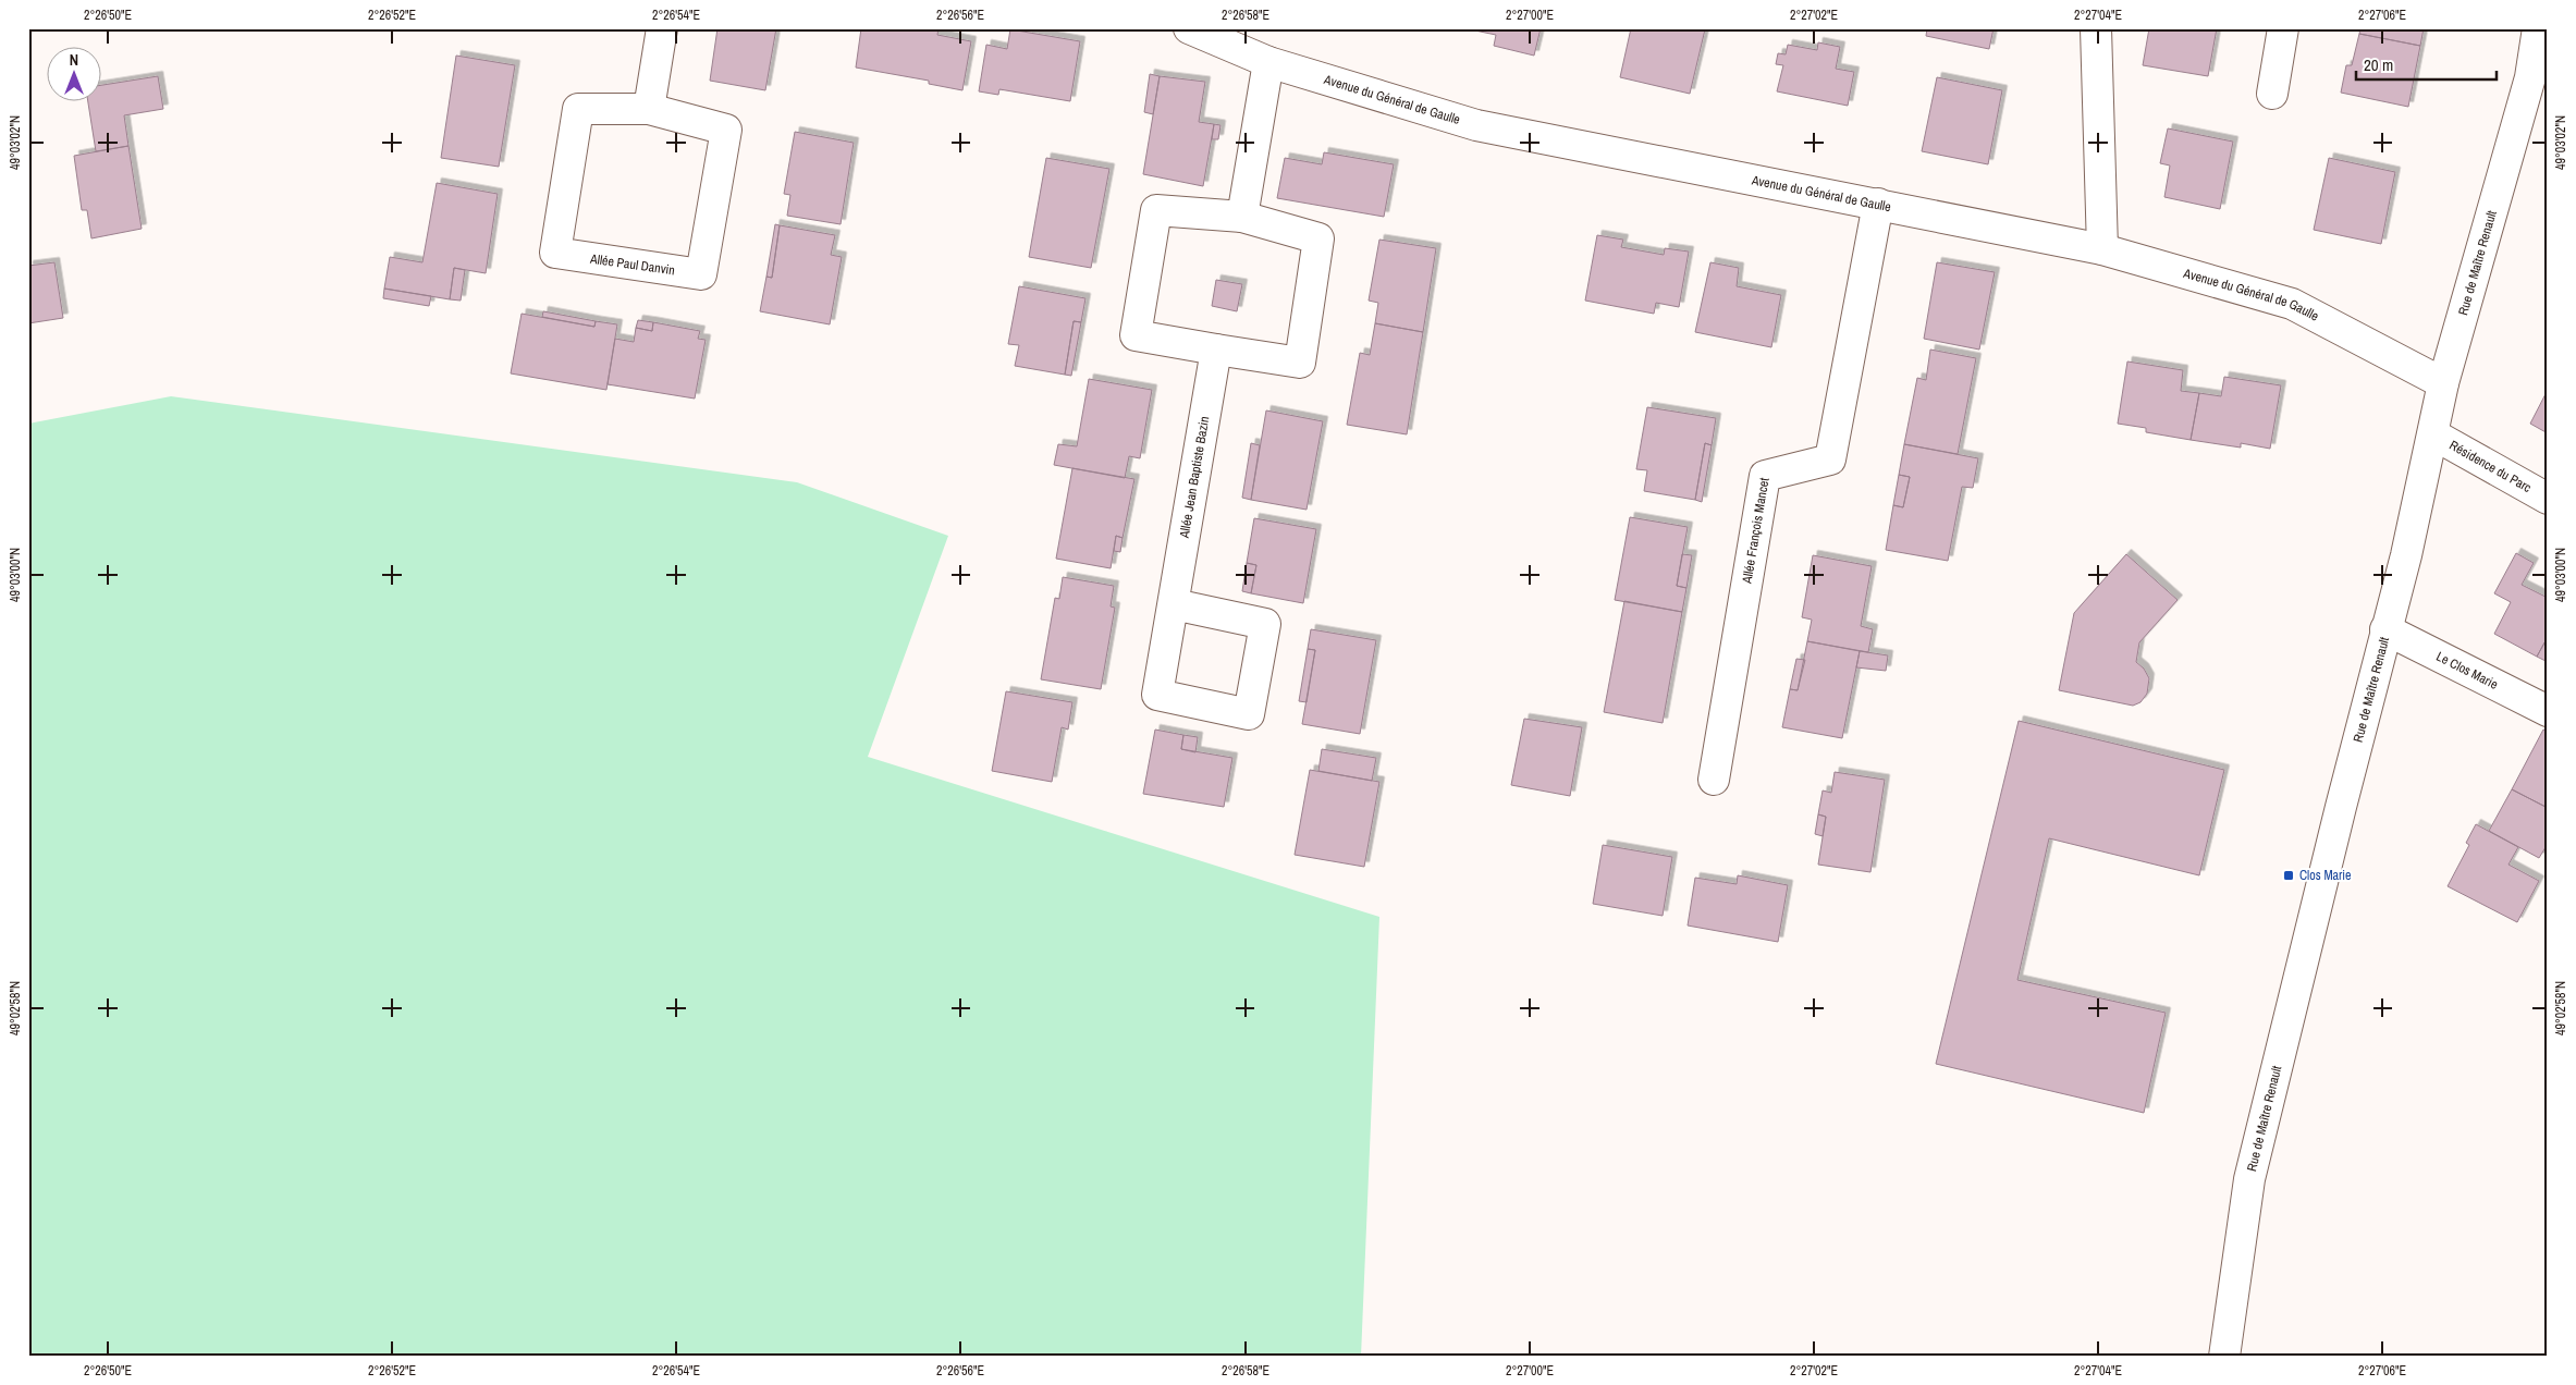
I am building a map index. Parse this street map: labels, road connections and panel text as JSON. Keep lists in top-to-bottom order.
{
  "streets": {
    "street": [
      "Avenue du Général de Gaulle",
      "Rue de Maître Renault",
      "Allée Paul Danvin",
      "Résidence du Parc",
      "Allée Jean Baptiste Bazin",
      "Allée François Mancet",
      "Le Clos Marie"
    ]
  },
  "crossings": [
    ["Avenue du Général de Gaulle", "Rue de Maître Renault"],
    ["Avenue du Général de Gaulle", "Allée François Mancet"],
    ["Rue de Maître Renault", "Résidence du Parc"],
    ["Rue de Maître Renault", "Le Clos Marie"]
  ],
  "places": {
    "transit": ["Clos Marie"]
  },
  "scale_bar": "20 m",
  "north": "top",
  "coordinates": [
    "2°26'50\"E",
    "2°26'52\"E",
    "2°26'54\"E",
    "2°26'56\"E",
    "2°26'58\"E",
    "2°27'00\"E",
    "2°27'02\"E",
    "2°27'04\"E",
    "2°27'06\"E",
    "49°03'02\"N",
    "49°03'00\"N",
    "49°02'58\"N"
  ]
}
